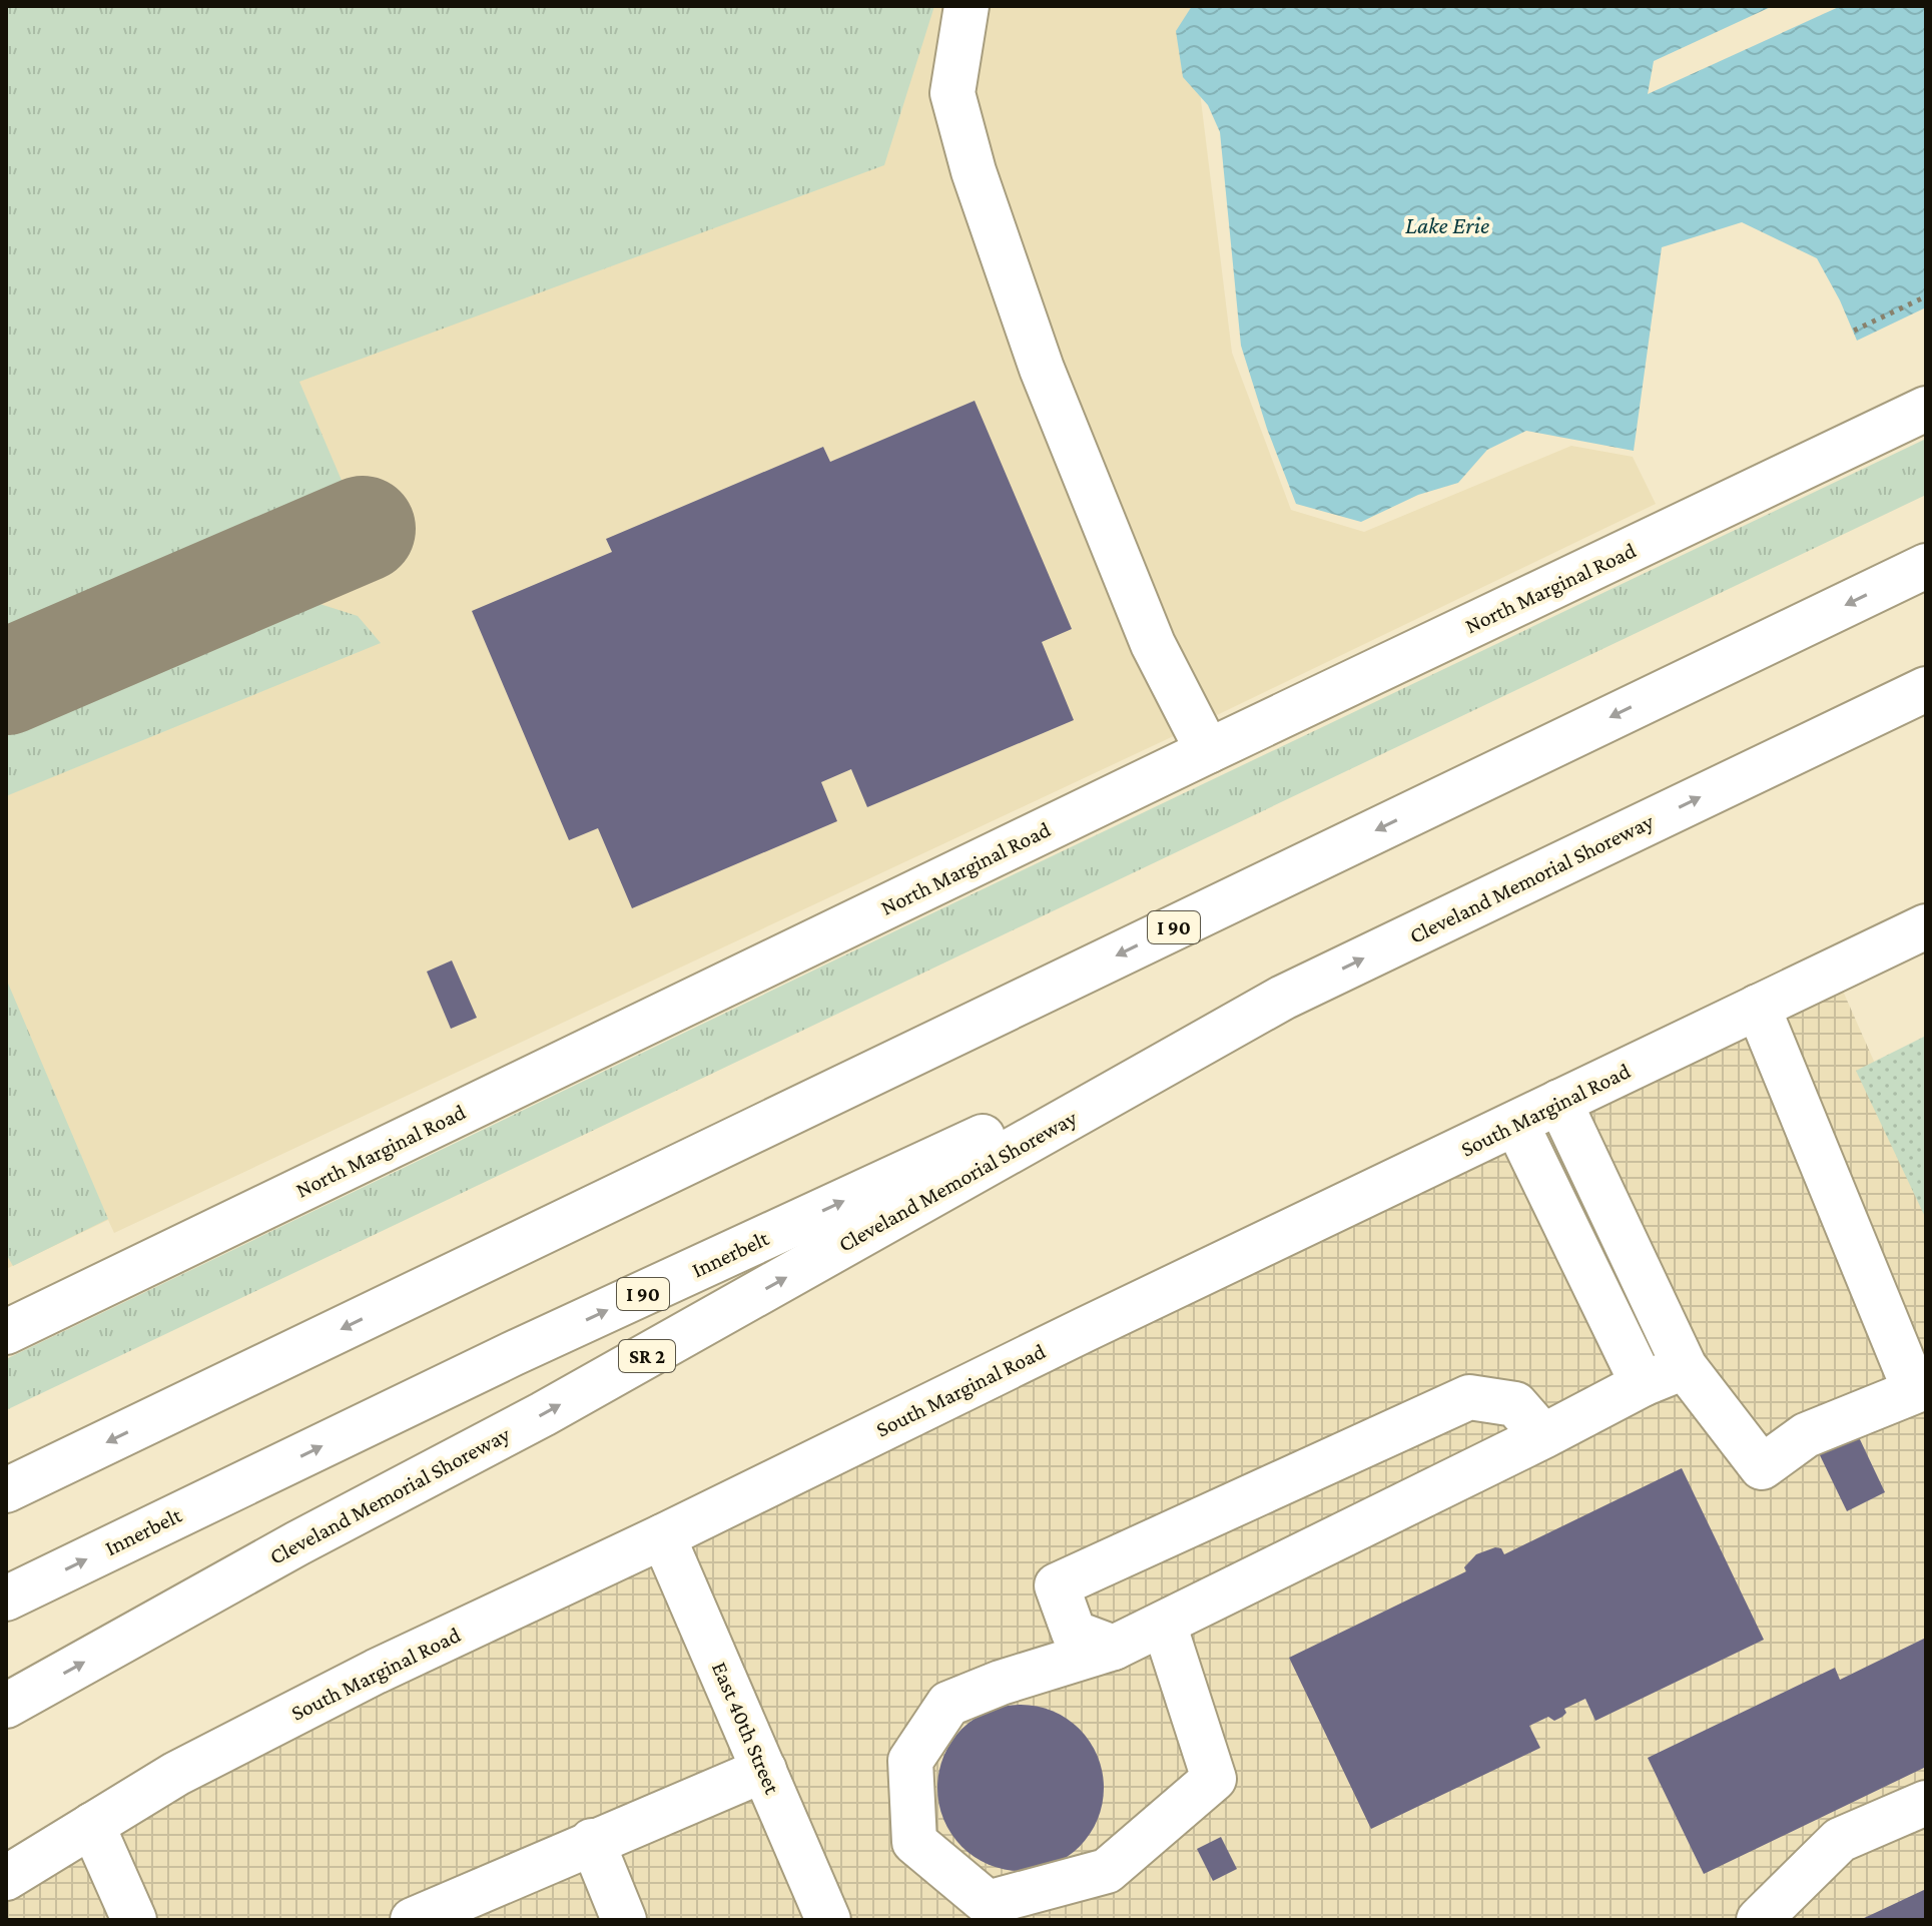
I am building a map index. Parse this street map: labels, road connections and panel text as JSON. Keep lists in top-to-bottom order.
{
  "streets": {
    "main road": [
      "North Marginal Road",
      "Cleveland Memorial Shoreway",
      "I 90",
      "South Marginal Road",
      "Innerbelt",
      "SR 2",
      "East 40th Street"
    ]
  },
  "crossings": [
    ["Cleveland Memorial Shoreway", "Innerbelt"],
    ["South Marginal Road", "East 40th Street"]
  ],
  "water": ["Lake Erie"]
}
